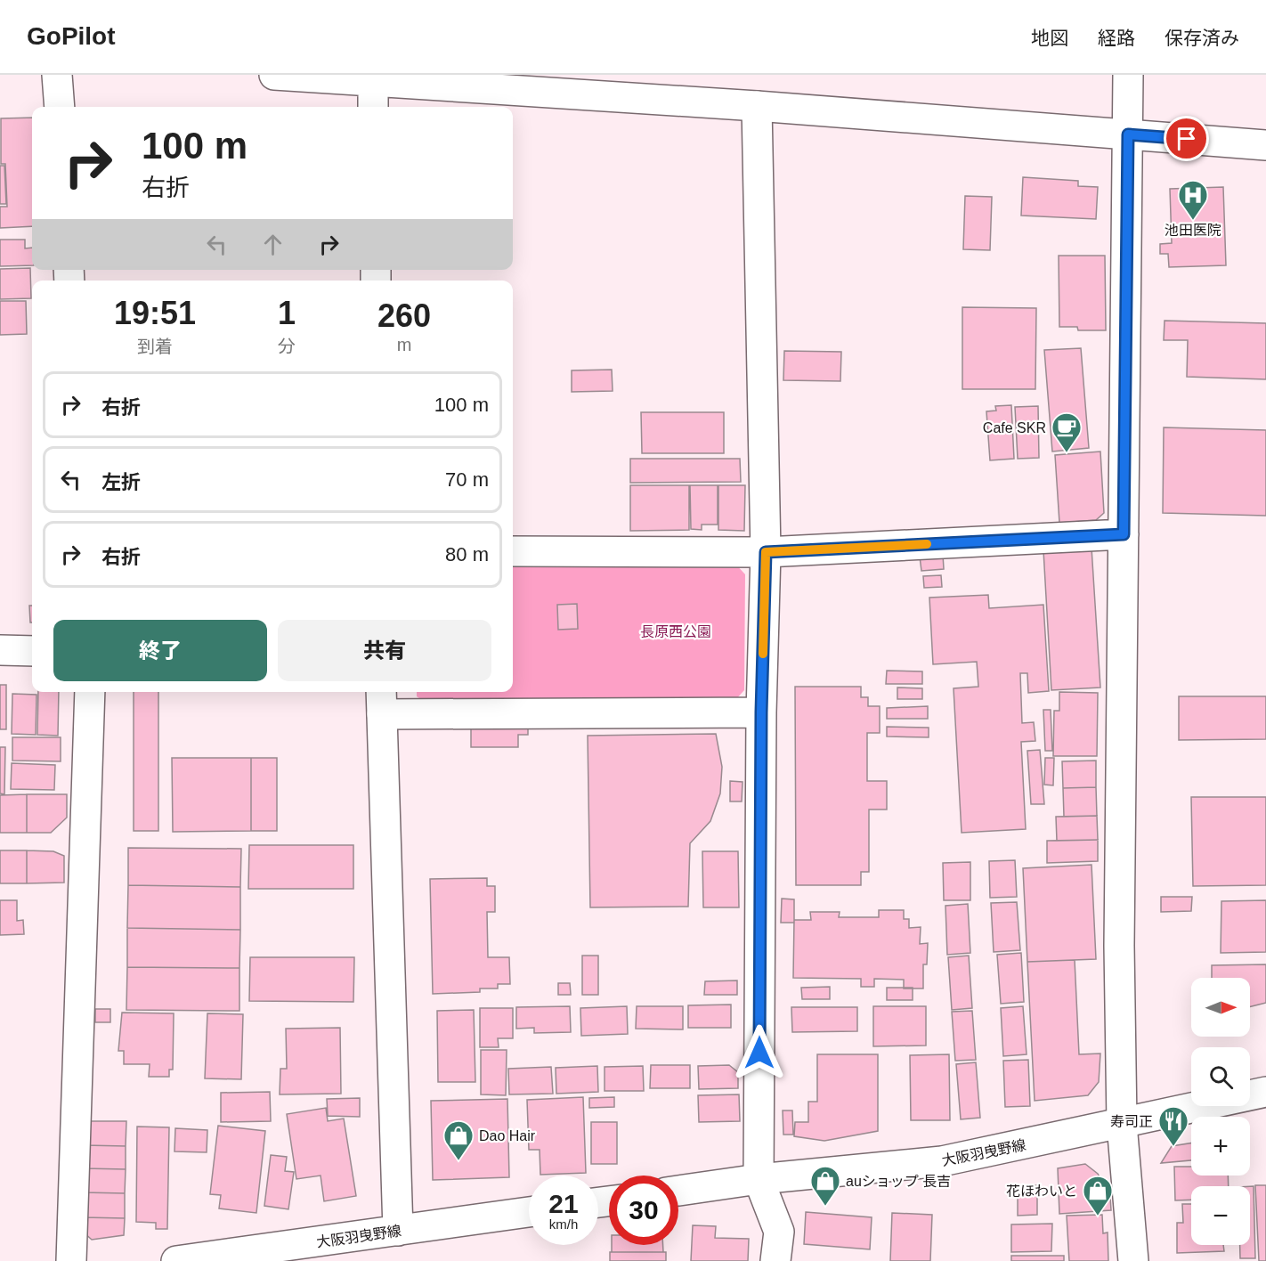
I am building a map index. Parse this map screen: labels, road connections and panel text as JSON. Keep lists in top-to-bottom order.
{
  "streets": {
    "street": ["大阪羽曳野線"]
  },
  "parks": ["長原西公園"],
  "places": {
    "hospital": ["池田医院"],
    "cafe": ["Cafe SKR"],
    "restaurant": ["寿司正"],
    "shop": ["Dao Hair", "auショップ 長吉", "花ほわいと"]
  },
  "north": "right",
  "page": {
    "header": "GoPilot",
    "nav": ["地図", "経路", "保存済み"],
    "turn": ["100 m", "右折"],
    "eta": [
      "19:51",
      "到着",
      "1",
      "分",
      "260",
      "m"
    ],
    "list": [
      {
        "name": "右折",
        "value": "100 m"
      },
      {
        "name": "左折",
        "value": "70 m"
      },
      {
        "name": "右折",
        "value": "80 m"
      }
    ],
    "buttons": ["終了", "共有"],
    "map_buttons": ["+", "−"],
    "speed": "21 km/h",
    "limit": "30"
  }
}
